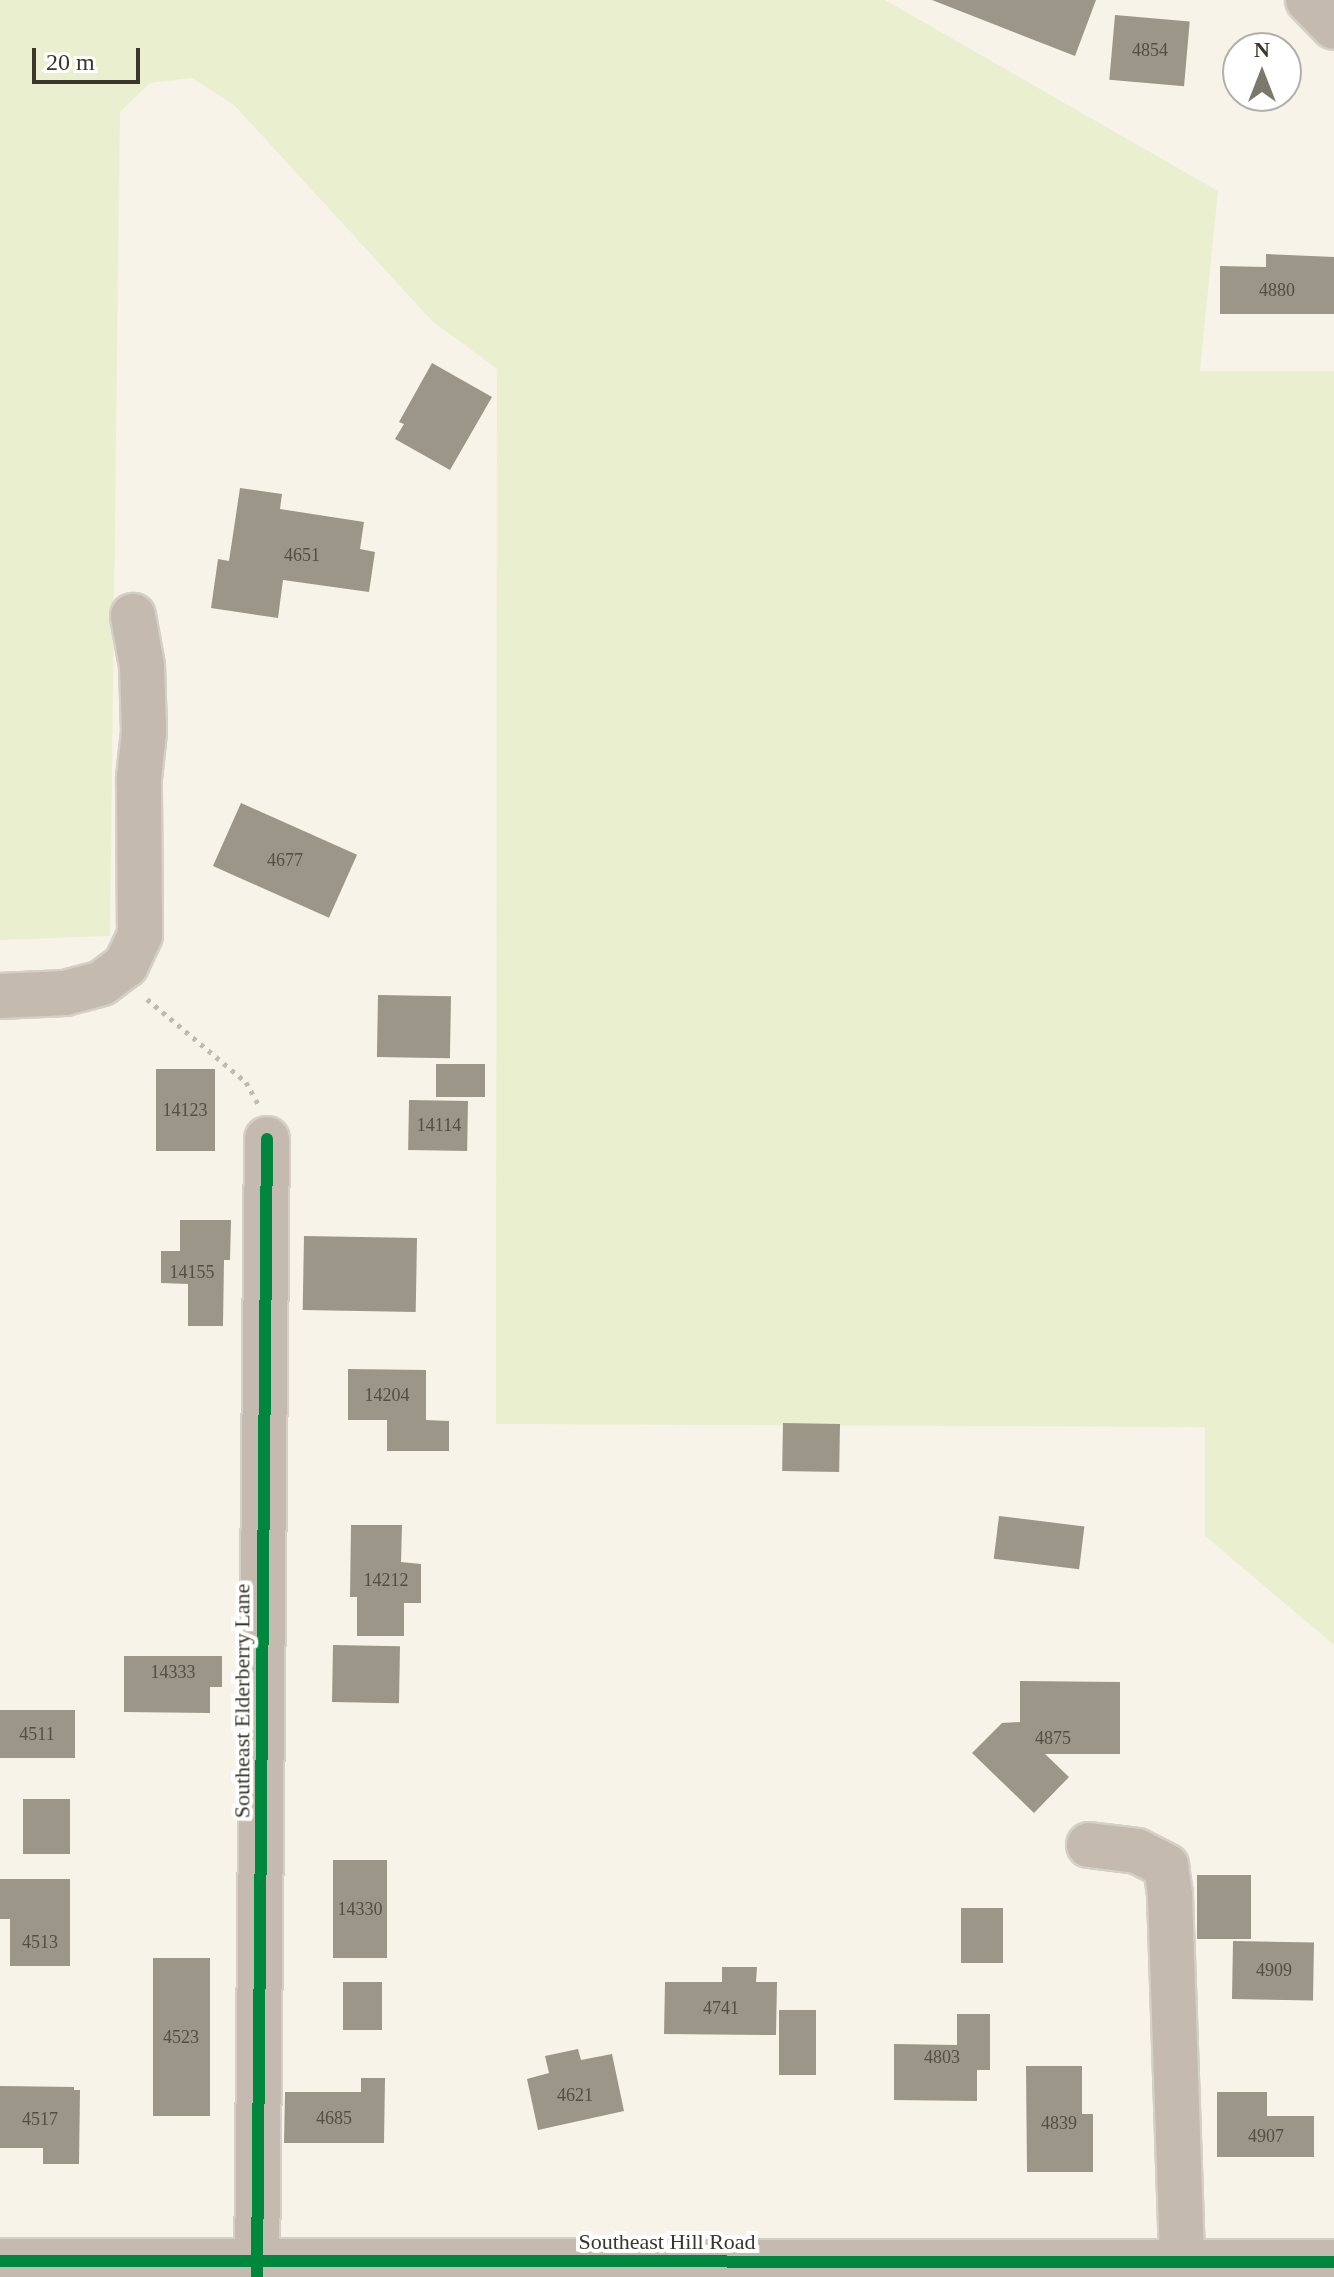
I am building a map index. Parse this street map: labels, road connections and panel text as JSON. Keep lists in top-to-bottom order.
{
  "streets": {
    "street": ["Southeast Elderberry Lane", "Southeast Hill Road"]
  },
  "crossings": [
    ["Southeast Elderberry Lane", "Southeast Hill Road"]
  ],
  "house_numbers": [
    "4854",
    "4880",
    "4651",
    "4677",
    "14123",
    "14114",
    "14155",
    "14204",
    "14212",
    "14333",
    "4511",
    "4875",
    "14330",
    "4513",
    "4909",
    "4741",
    "4523",
    "4803",
    "4621",
    "4685",
    "4517",
    "4839",
    "4907"
  ],
  "scale_bar": "20 m",
  "north": "top"
}
